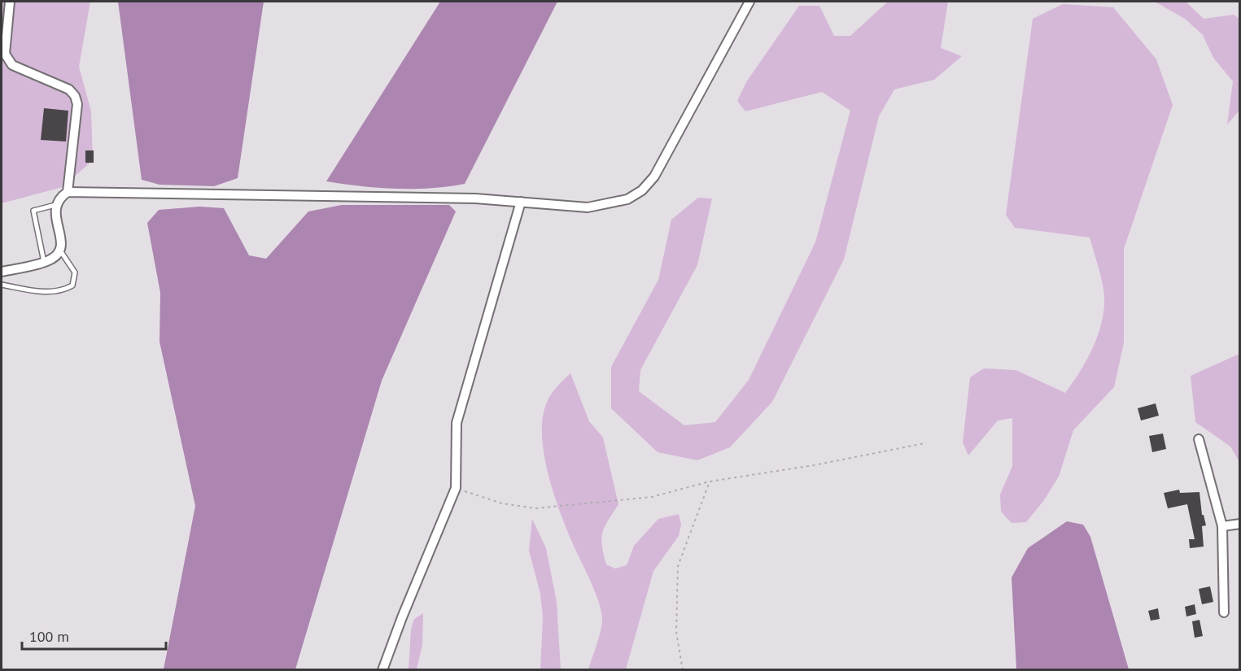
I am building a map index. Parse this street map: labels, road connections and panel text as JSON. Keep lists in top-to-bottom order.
{
  "scale_bar": "100 m"
}
